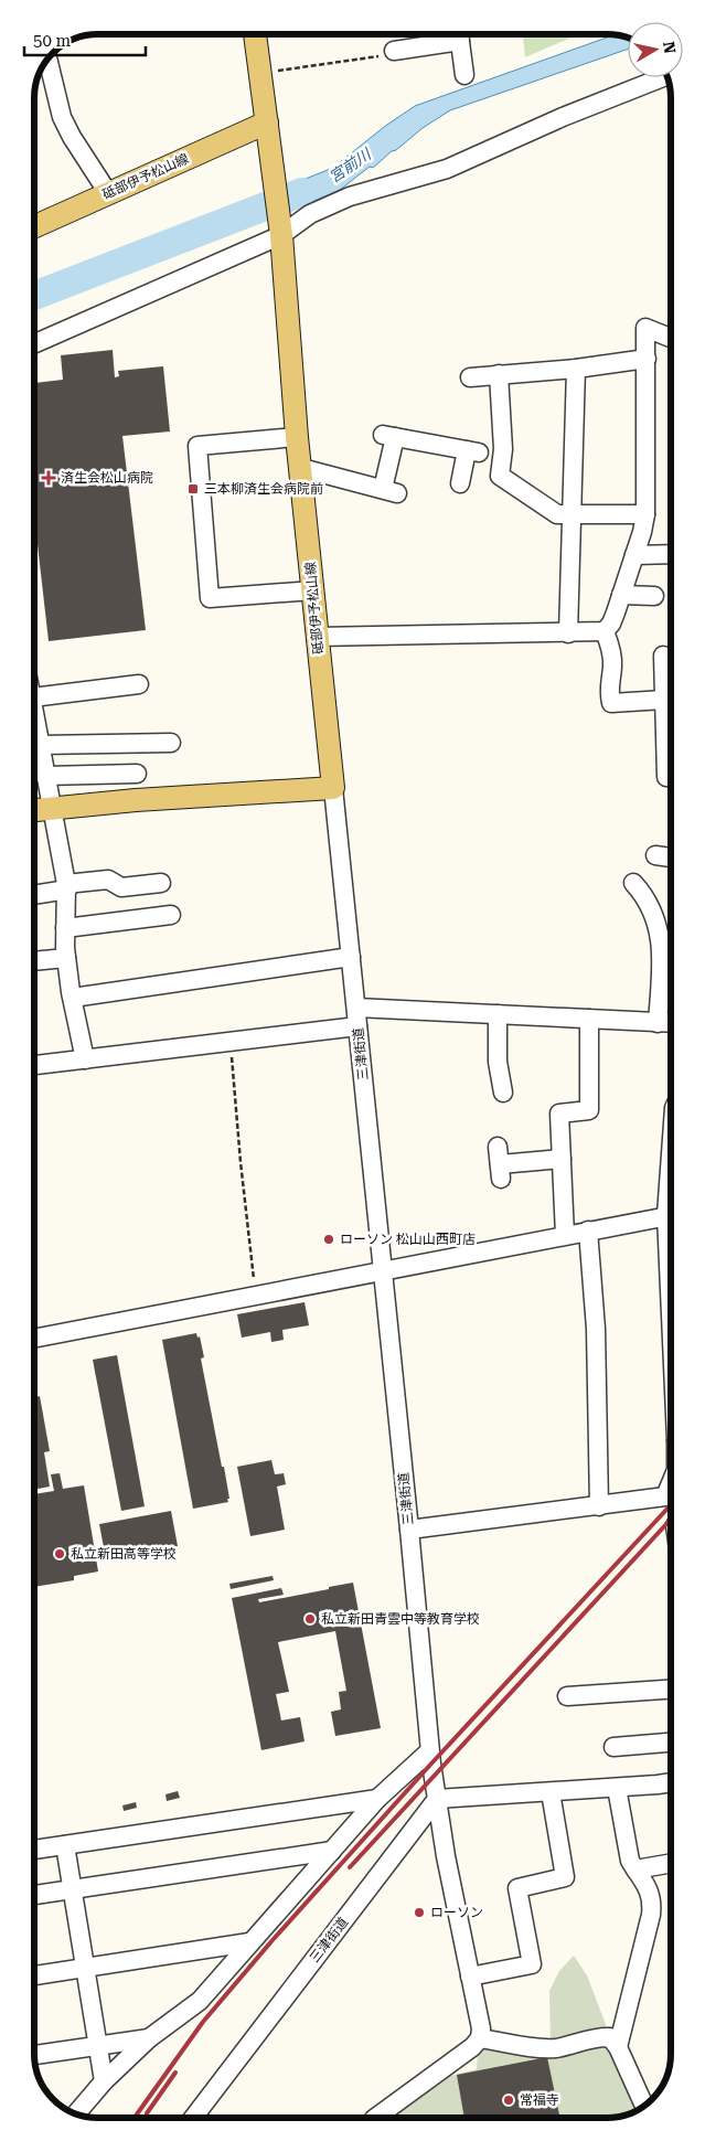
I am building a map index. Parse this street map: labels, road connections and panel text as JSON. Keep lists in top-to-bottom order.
{
  "streets": {
    "main road": ["砥部伊予松山線"],
    "street": ["三津街道"]
  },
  "crossings": [
    ["砥部伊予松山線", "三津街道"]
  ],
  "water": ["宮前川"],
  "places": {
    "health": ["済生会松山病院"],
    "transit": ["三本柳済生会病院前"],
    "other": [
      "ローソン 松山山西町店",
      "私立新田高等学校",
      "私立新田青雲中等教育学校",
      "ローソン",
      "常福寺"
    ]
  },
  "scale_bar": "50 m",
  "north": "right"
}
